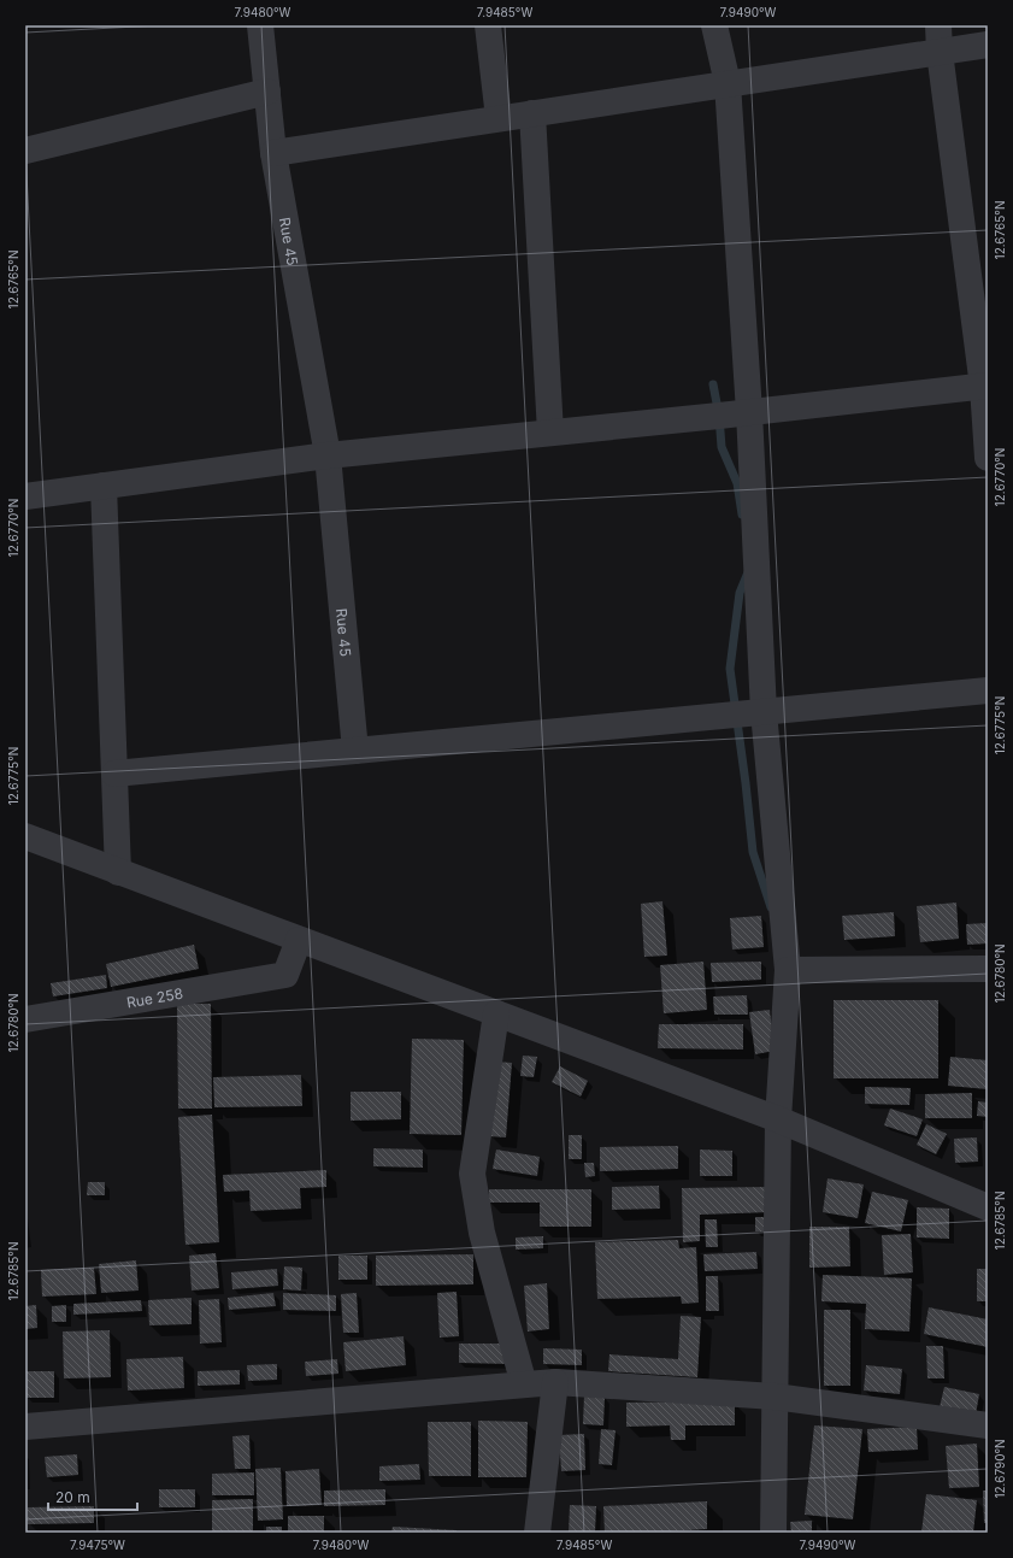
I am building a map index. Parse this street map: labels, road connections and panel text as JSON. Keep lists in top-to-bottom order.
{
  "streets": {
    "street": ["Rue 45", "Rue 258"]
  },
  "scale_bar": "20 m",
  "coordinates": [
    "7.9480°W",
    "7.9485°W",
    "7.9490°W",
    "12.6765°N",
    "12.6770°N",
    "12.6775°N",
    "12.6780°N",
    "12.6785°N",
    "12.6790°N",
    "7.9475°W"
  ]
}
